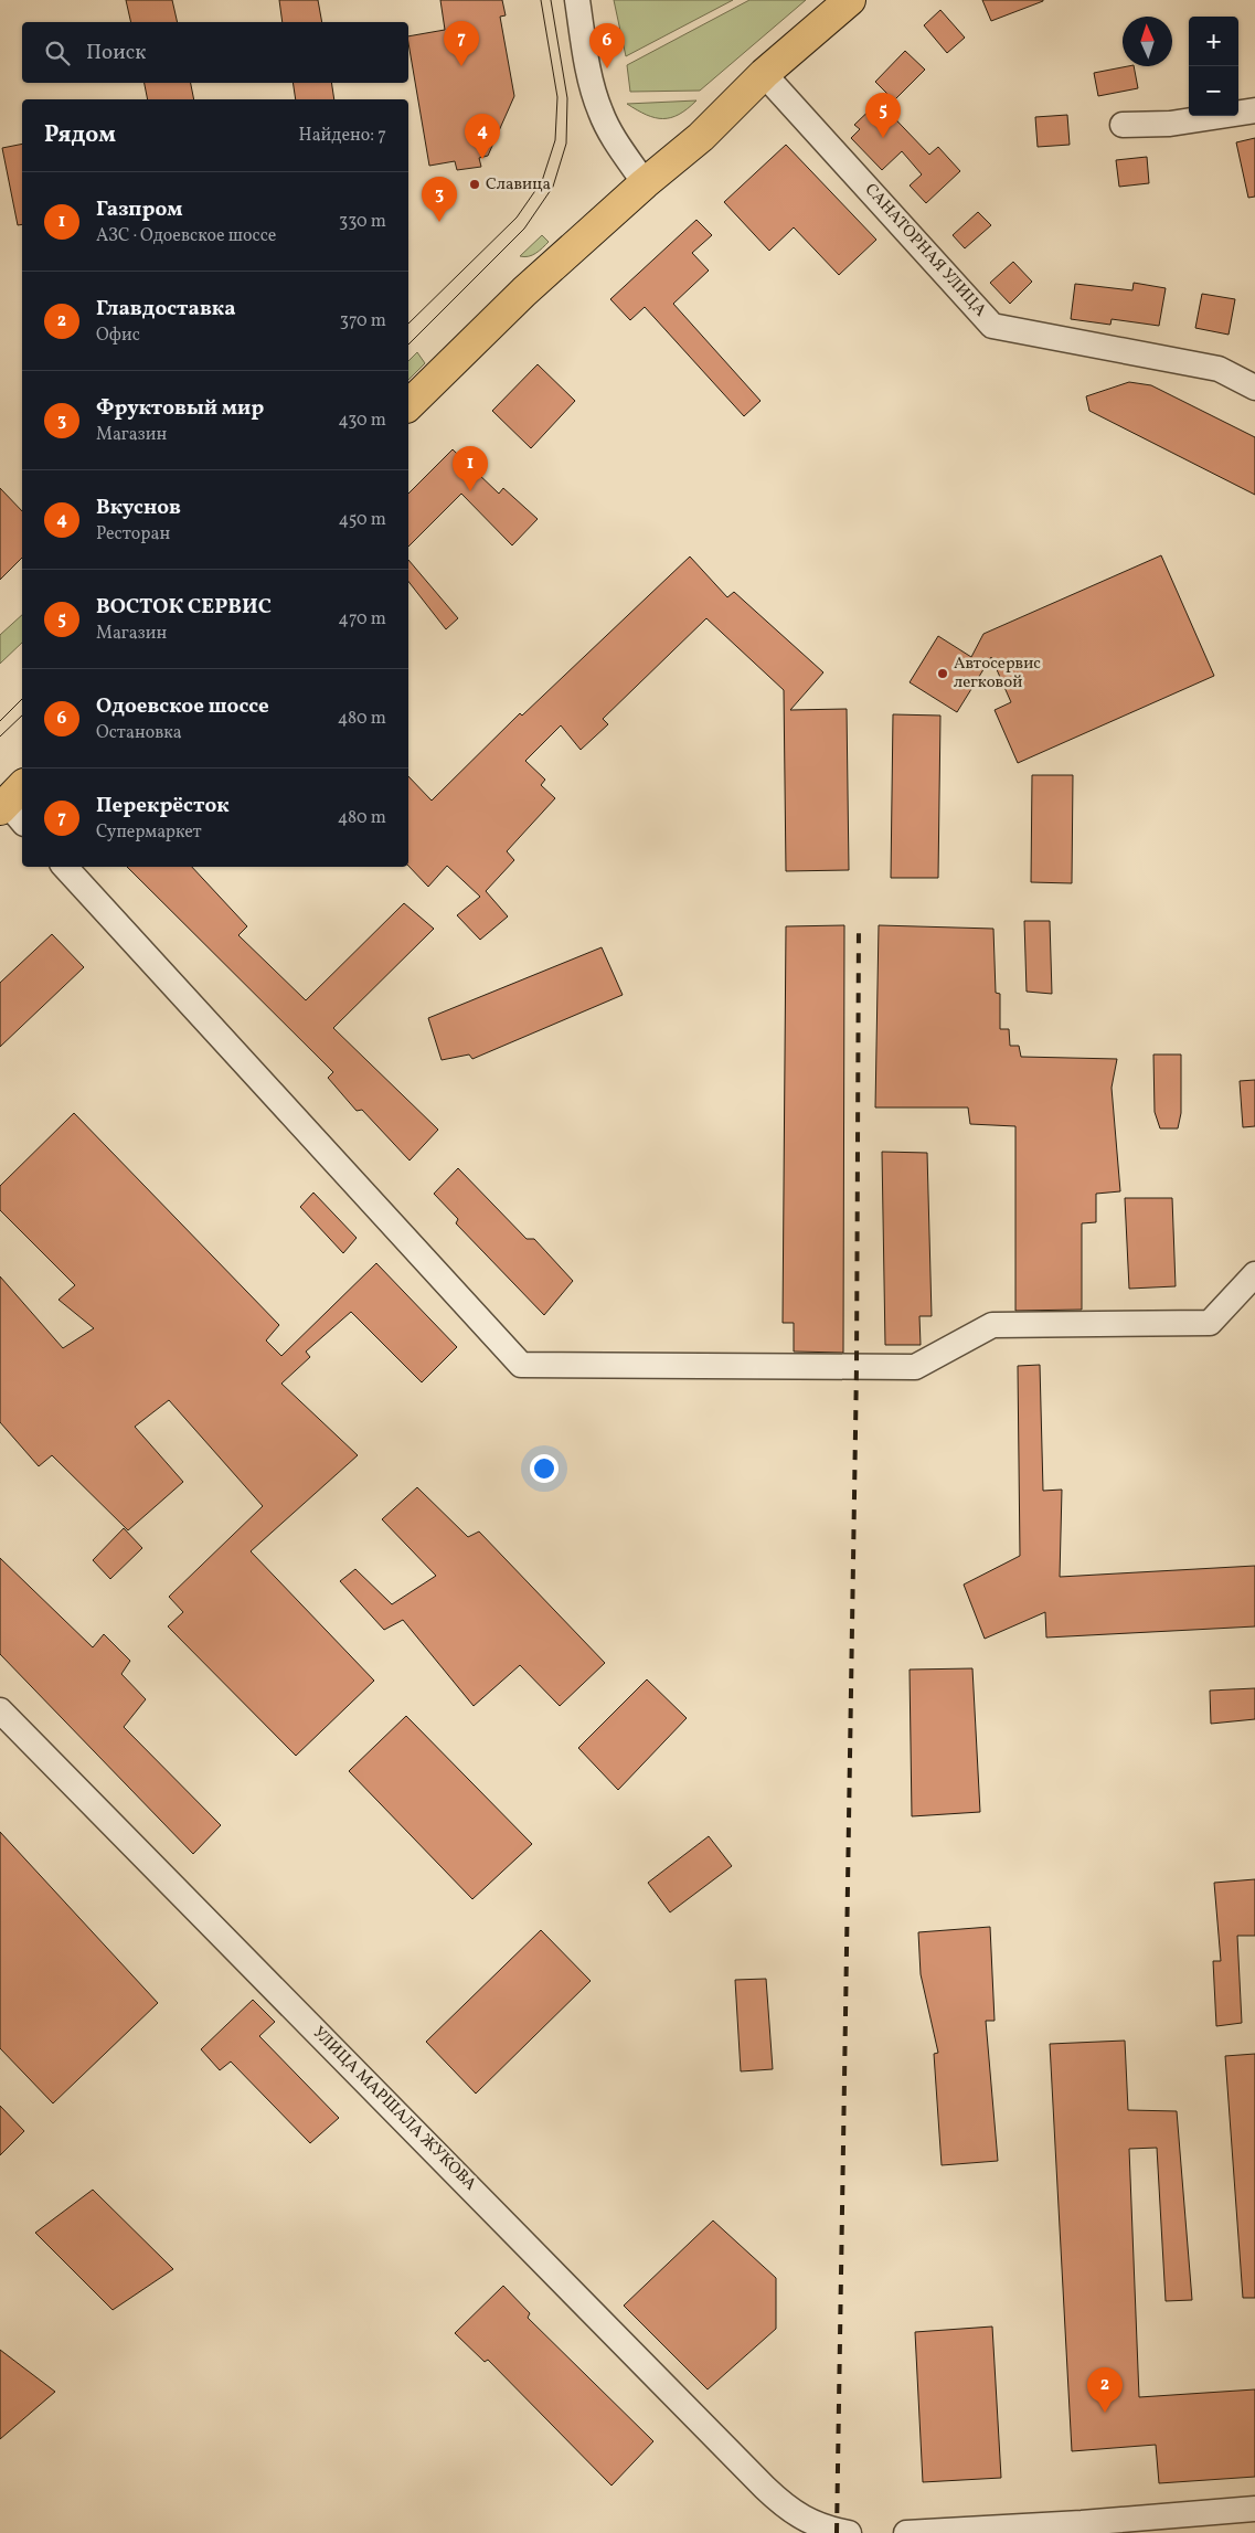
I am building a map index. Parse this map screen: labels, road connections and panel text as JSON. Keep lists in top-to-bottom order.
{
  "streets": {
    "street": ["САНАТОРНАЯ УЛИЦА", "УЛИЦА МАРШАЛА ЖУКОВА"]
  },
  "places": ["Славица", "Автосервис легковой"],
  "north": "top",
  "page": {
    "map_buttons": ["+", "−"],
    "pins": [
      "7",
      "6",
      "5",
      "4",
      "3",
      "1",
      "2"
    ],
    "search": "Поиск",
    "heading": ["Рядом", "Найдено: 7"],
    "list": [
      {
        "mark": "1",
        "name": "Газпром",
        "note": "АЗС · Одоевское шоссе",
        "value": "330 m"
      },
      {
        "mark": "2",
        "name": "Главдоставка",
        "note": "Офис",
        "value": "370 m"
      },
      {
        "mark": "3",
        "name": "Фруктовый мир",
        "note": "Магазин",
        "value": "430 m"
      },
      {
        "mark": "4",
        "name": "Вкуснов",
        "note": "Ресторан",
        "value": "450 m"
      },
      {
        "mark": "5",
        "name": "ВОСТОК СЕРВИС",
        "note": "Магазин",
        "value": "470 m"
      },
      {
        "mark": "6",
        "name": "Одоевское шоссе",
        "note": "Остановка",
        "value": "480 m"
      },
      {
        "mark": "7",
        "name": "Перекрёсток",
        "note": "Супермаркет",
        "value": "480 m"
      }
    ]
  }
}
